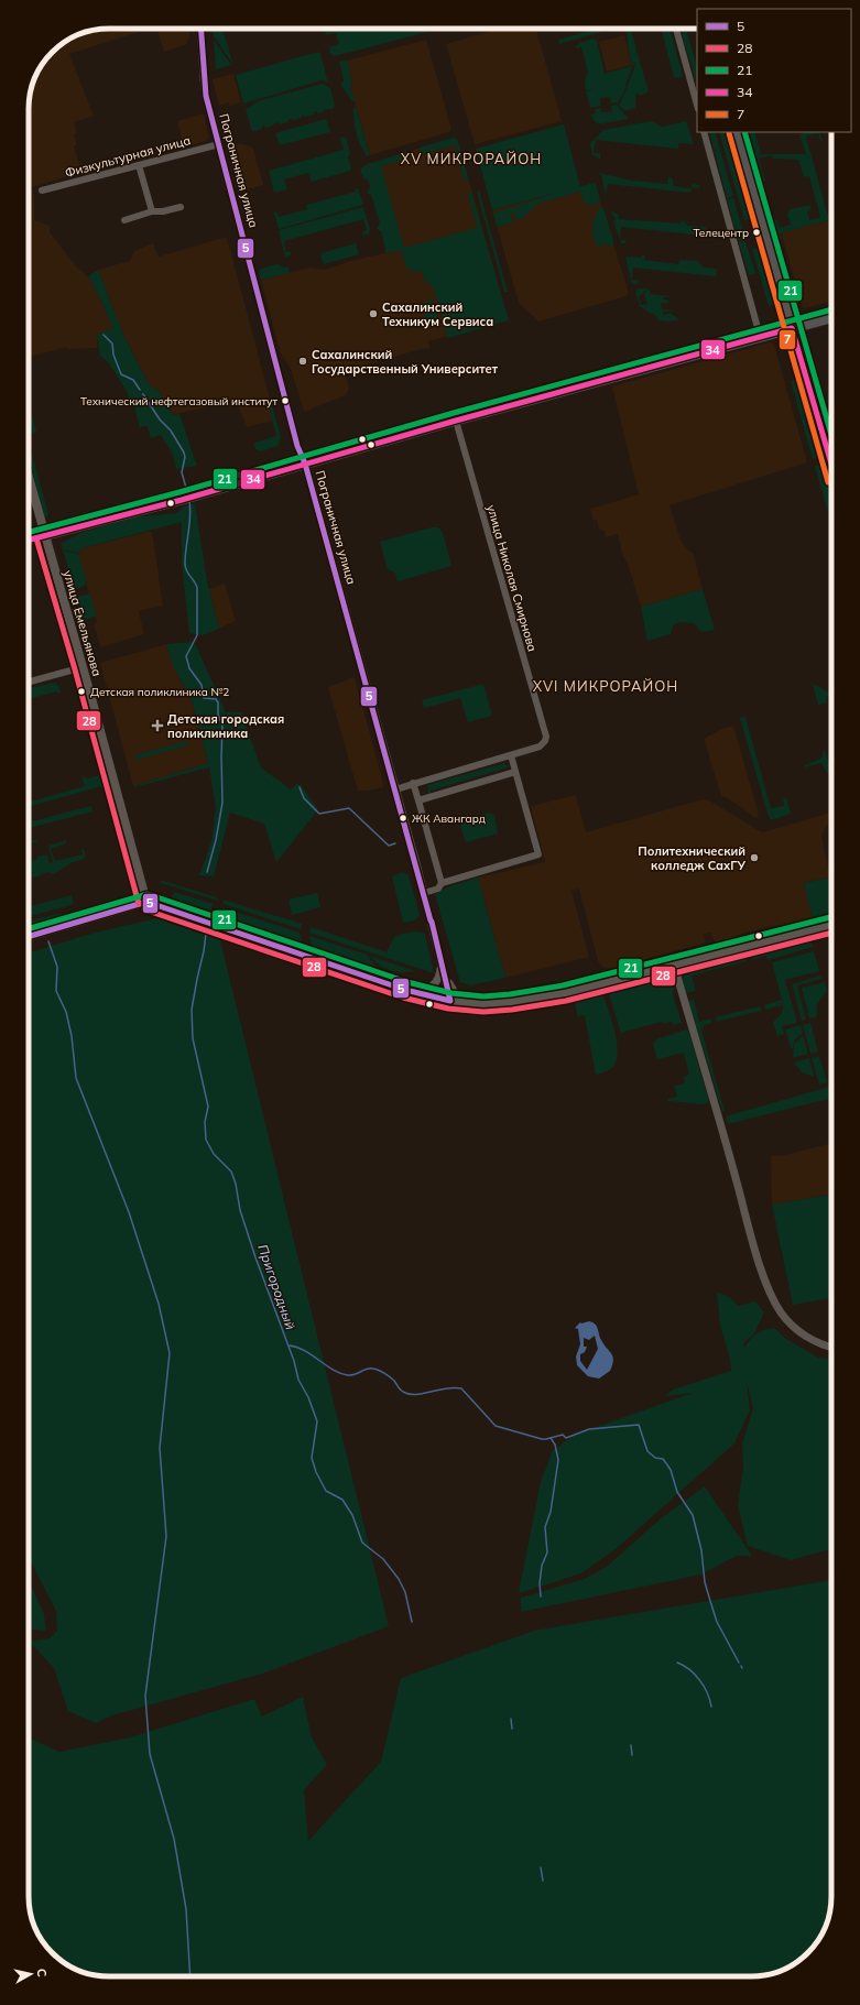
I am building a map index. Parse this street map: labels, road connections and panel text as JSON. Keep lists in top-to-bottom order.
{
  "streets": {
    "main road": ["улица Емельянова"],
    "street": ["Физкультурная улица", "Пограничная улица", "улица Николая Смирнова"]
  },
  "crossings": [
    ["Физкультурная улица", "Пограничная улица"]
  ],
  "districts": ["XV МИКРОРАЙОН", "XVI МИКРОРАЙОН"],
  "water": ["Пригородный"],
  "places": {
    "other": [
      "Телецентр",
      "Сахалинский Техникум Сервиса",
      "Сахалинский Государственный Университет",
      "Технический нефтегазовый институт",
      "Детская поликлиника №2",
      "ЖК Авангард",
      "Политехнический колледж СахГУ"
    ],
    "health": ["Детская городская поликлиника"]
  },
  "lines": [
    "transit line 5",
    "transit line 21",
    "transit line 7",
    "transit line 34",
    "transit line 28"
  ],
  "legend": [
    "5",
    "28",
    "21",
    "34",
    "7"
  ],
  "north": "right"
}
